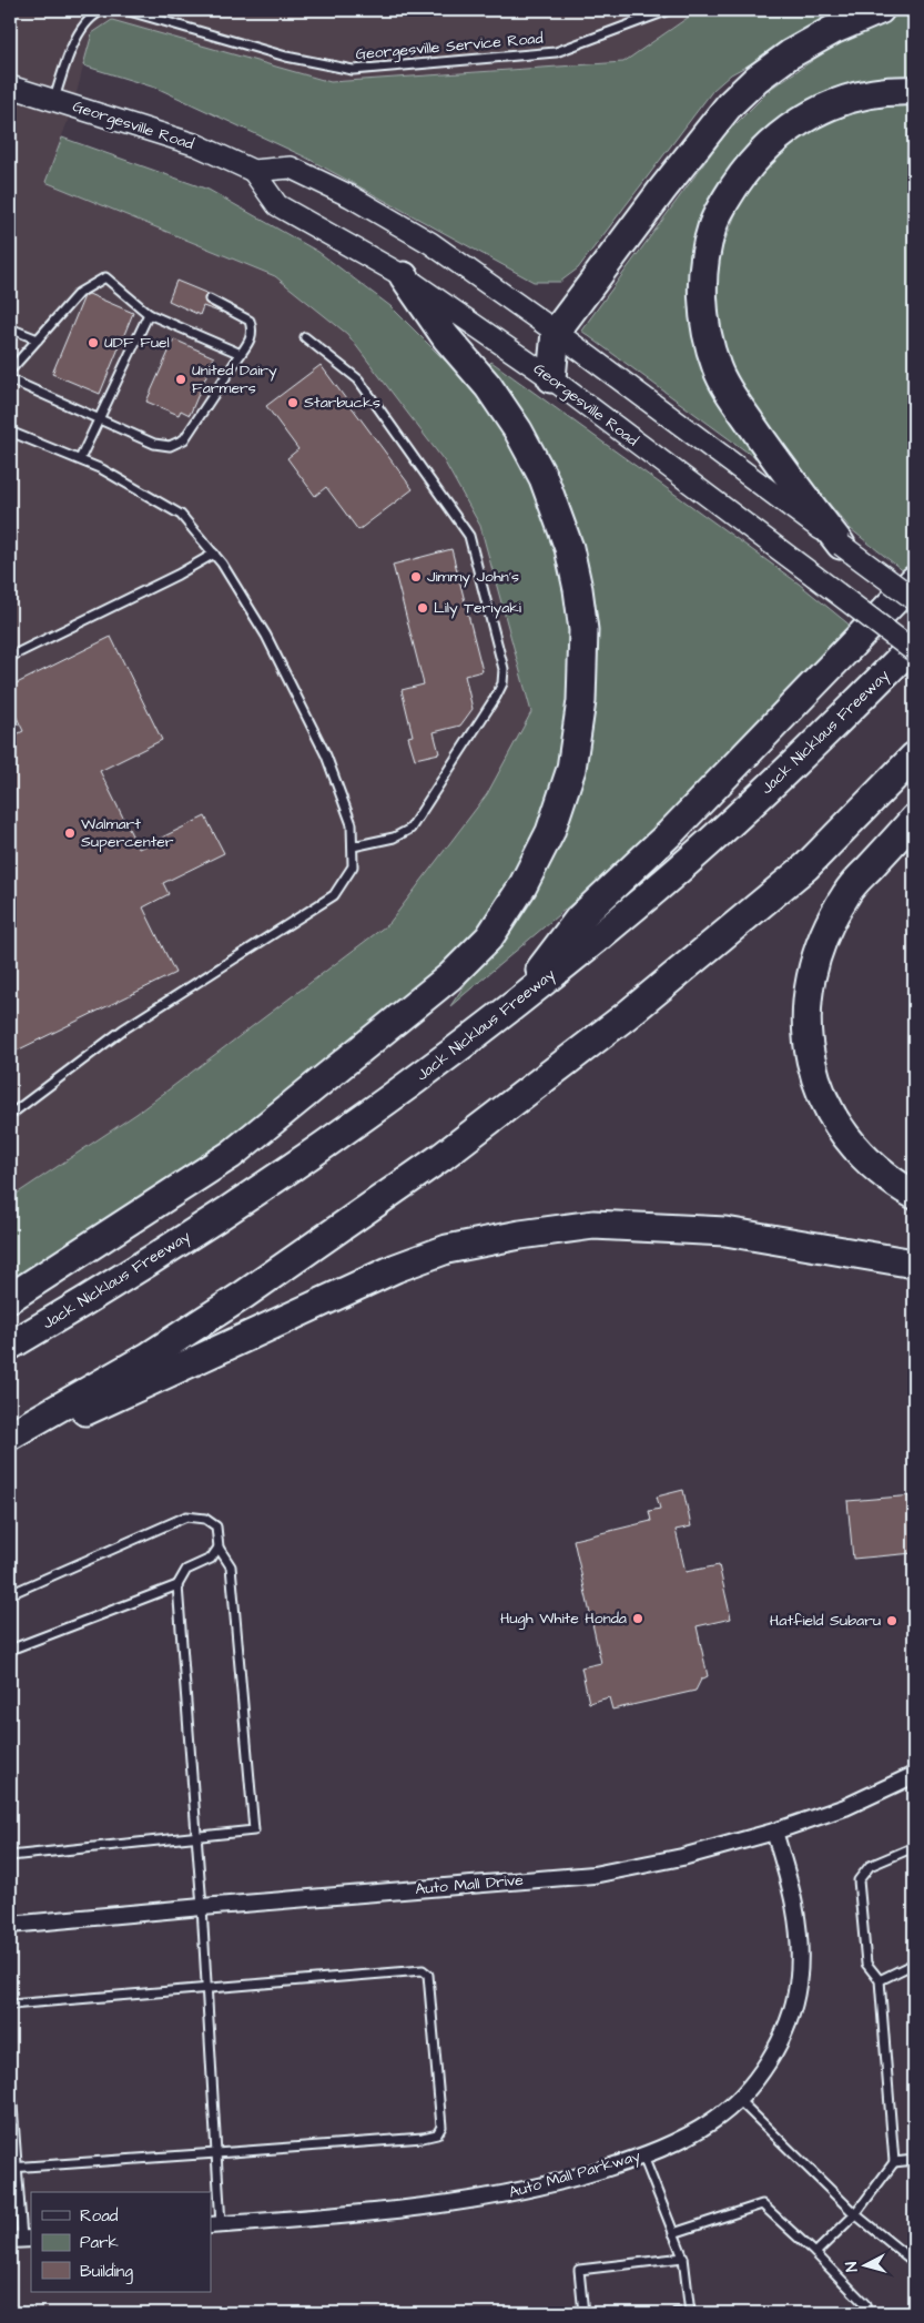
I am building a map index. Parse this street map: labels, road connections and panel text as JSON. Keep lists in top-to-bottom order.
{
  "streets": {
    "highway": ["Jack Nicklaus Freeway"],
    "main road": ["Georgesville Road"],
    "street": ["Auto Mall Drive", "Auto Mall Parkway"],
    "lane": ["Georgesville Service Road"]
  },
  "crossings": [
    ["Georgesville Service Road", "Georgesville Road"],
    ["Auto Mall Drive", "Auto Mall Parkway"]
  ],
  "places": [
    "UDF Fuel",
    "United Dairy Farmers",
    "Starbucks",
    "Jimmy John's",
    "Lily Teriyaki",
    "Walmart Supercenter",
    "Hugh White Honda",
    "Hatfield Subaru"
  ],
  "legend": ["Road", "Park", "Building"],
  "north": "left"
}
